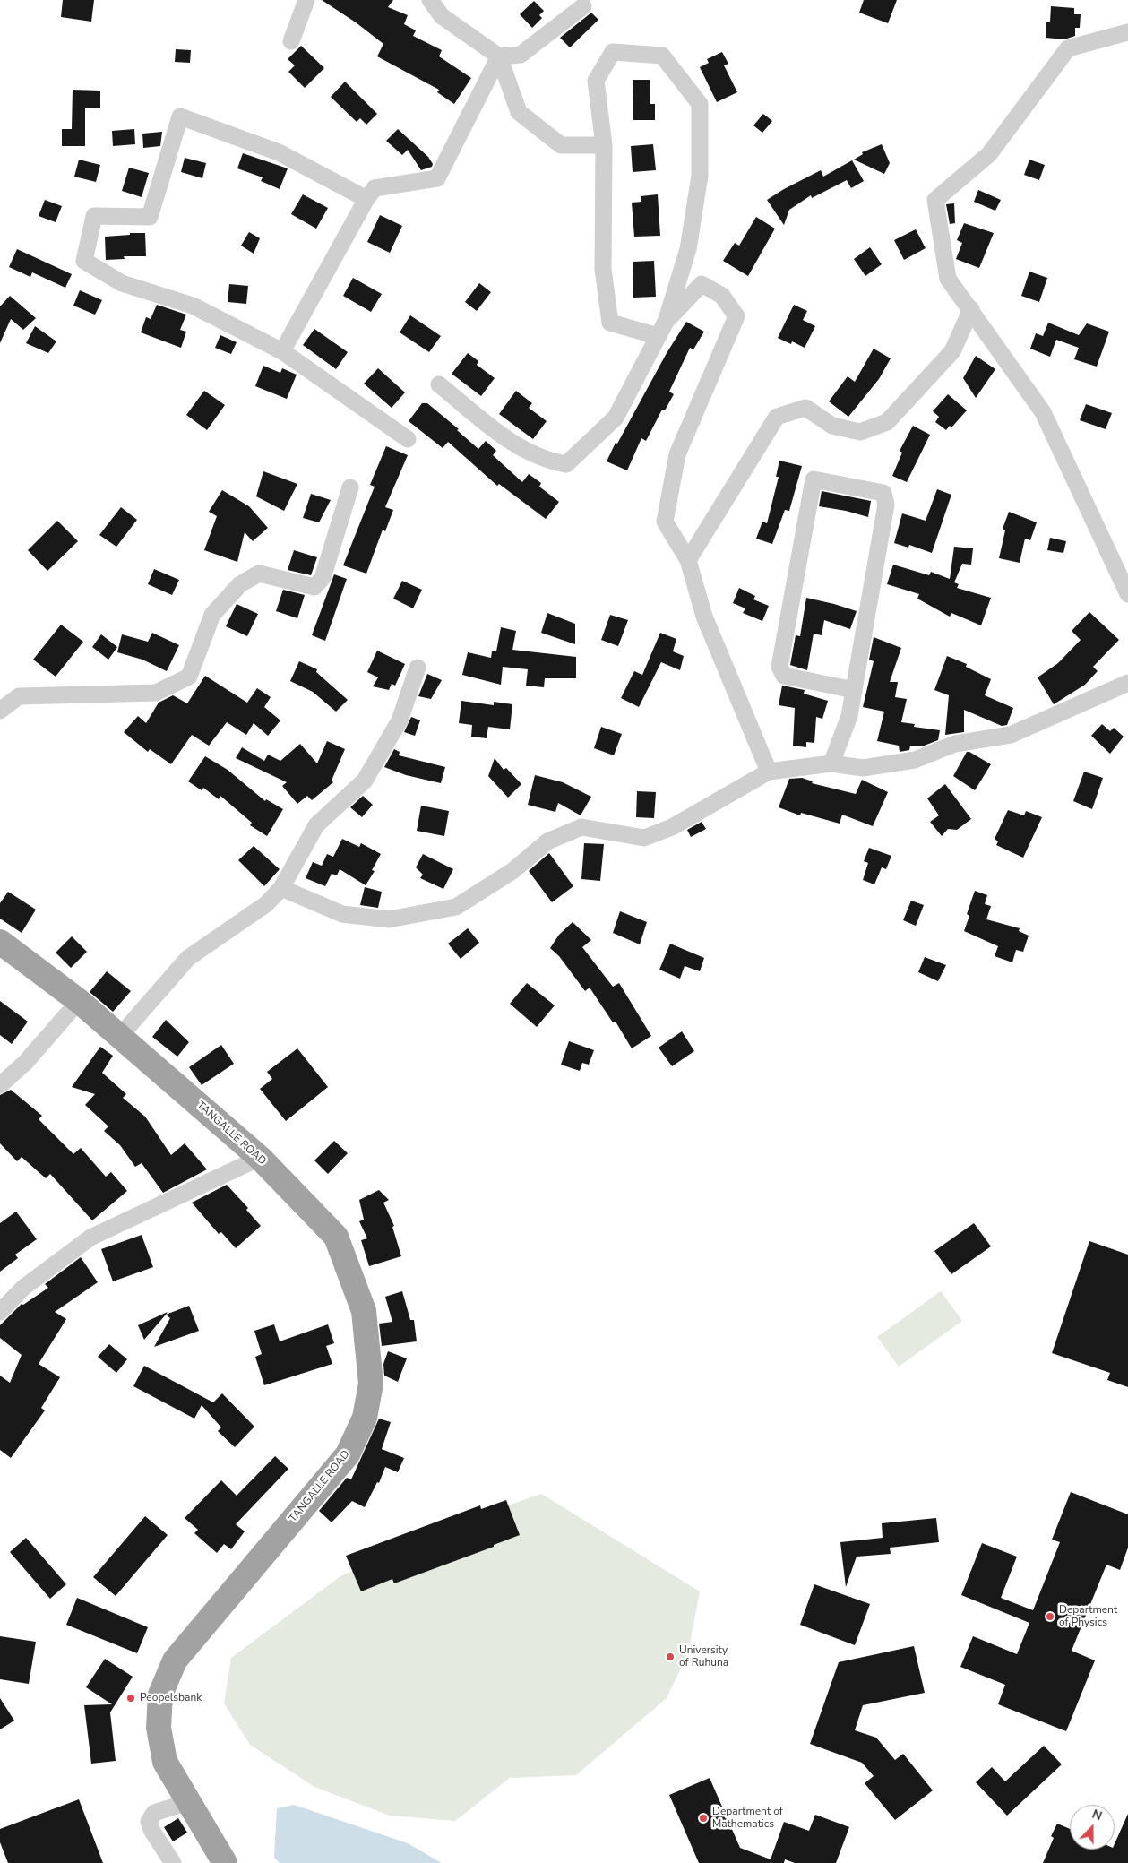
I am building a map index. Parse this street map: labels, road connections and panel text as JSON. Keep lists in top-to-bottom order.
{
  "streets": {
    "highway": ["TANGALLE ROAD"]
  },
  "places": [
    "Department of Physics",
    "University of Ruhuna",
    "Peopelsbank",
    "Department of Mathematics"
  ],
  "north": "top"
}
